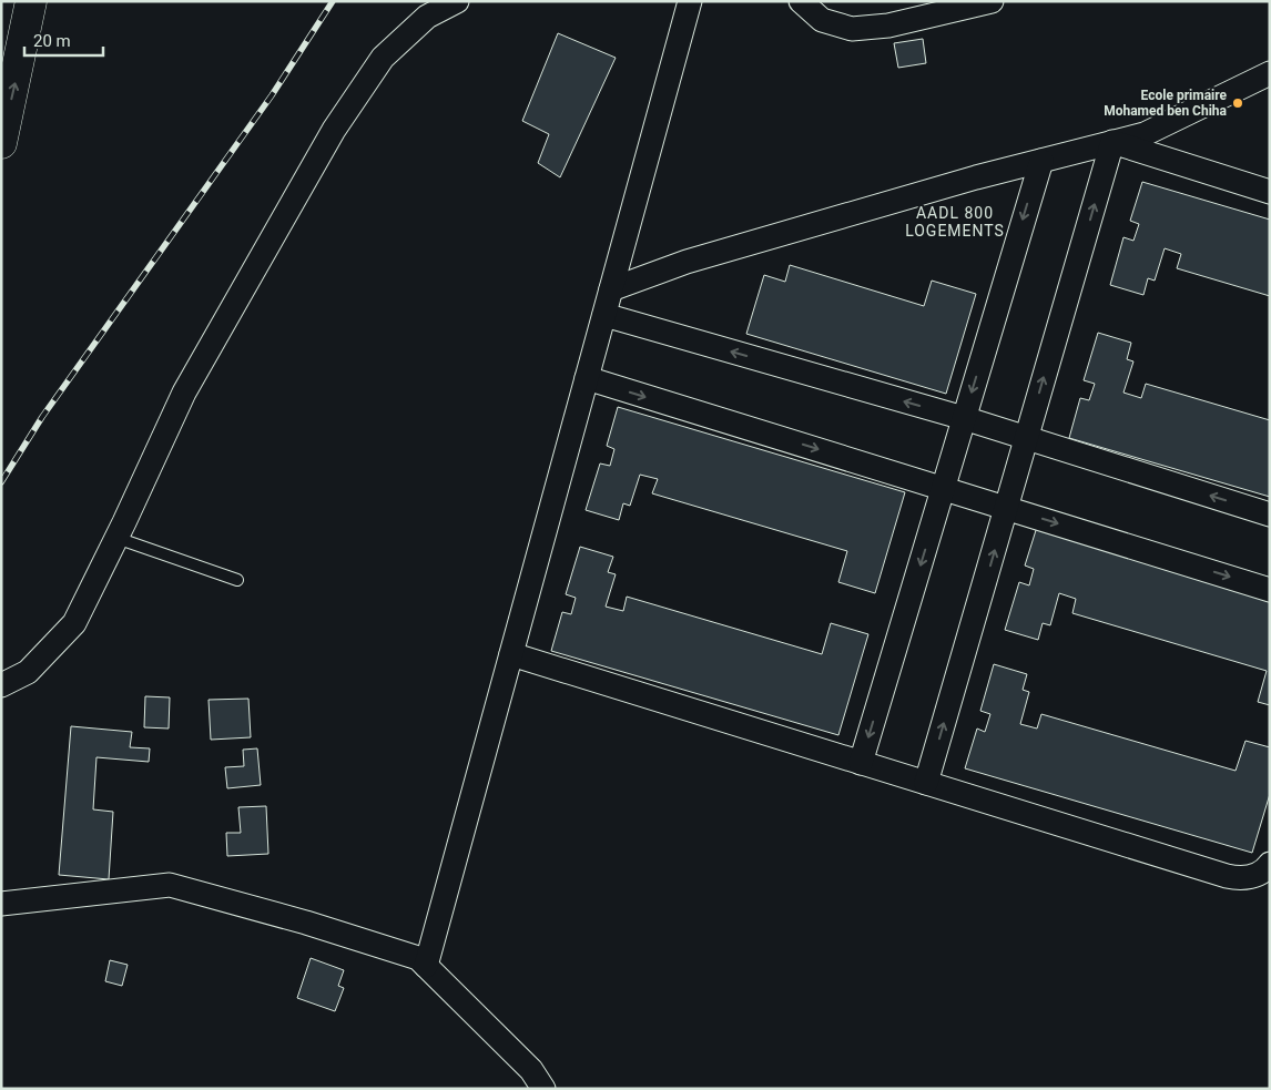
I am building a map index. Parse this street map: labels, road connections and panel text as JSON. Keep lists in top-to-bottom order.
{
  "districts": ["AADL 800 LOGEMENTS"],
  "places": ["Ecole primaire Mohamed ben Chiha"],
  "scale_bar": "20 m"
}
